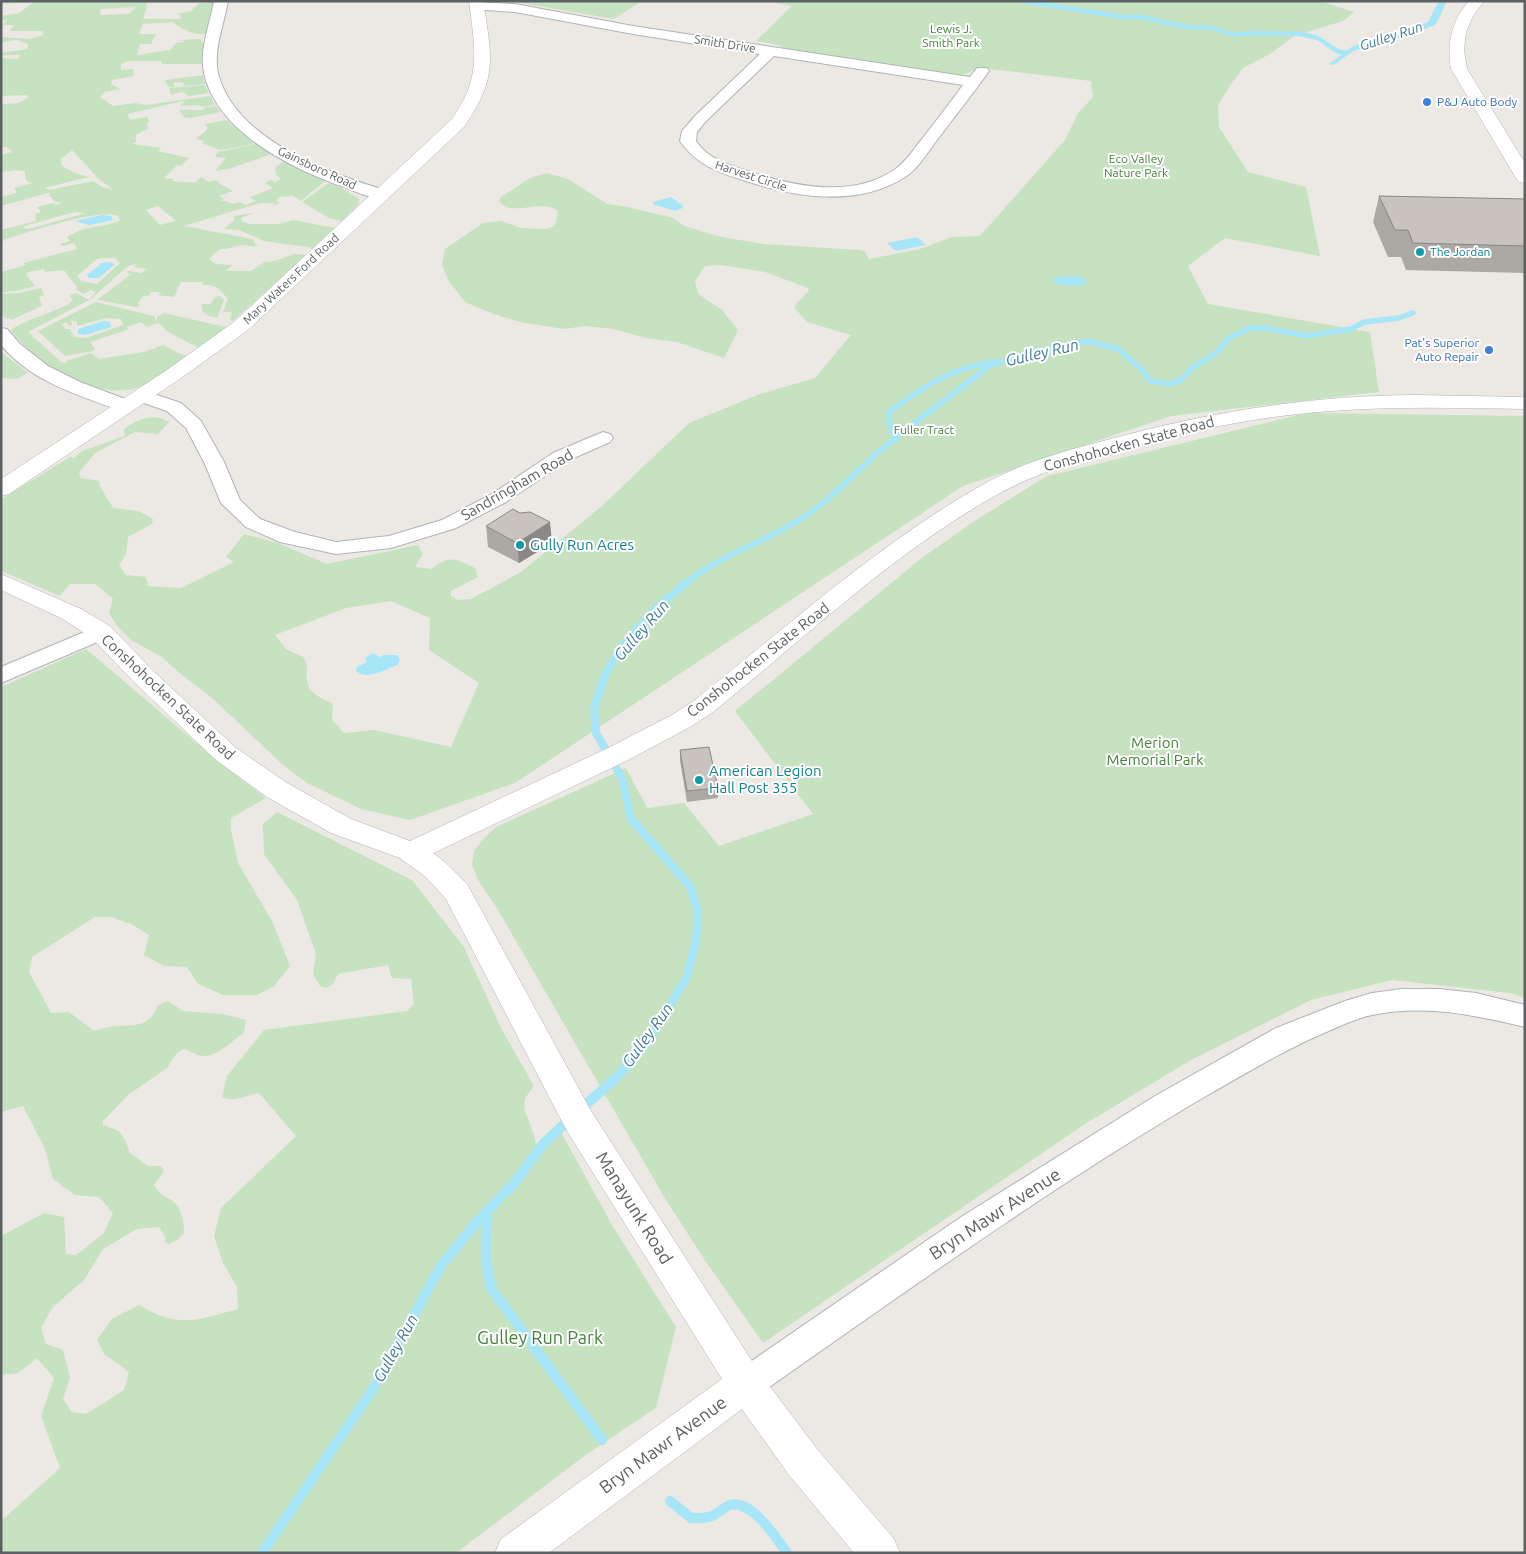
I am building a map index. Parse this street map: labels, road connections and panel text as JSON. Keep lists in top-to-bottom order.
{
  "streets": {
    "main road": [
      "Mary Waters Ford Road",
      "Conshohocken State Road",
      "Manayunk Road",
      "Bryn Mawr Avenue"
    ],
    "street": [
      "Smith Drive",
      "Gainsboro Road",
      "Harvest Circle",
      "Sandringham Road"
    ]
  },
  "crossings": [
    ["Smith Drive", "Harvest Circle"],
    ["Smith Drive", "Mary Waters Ford Road"],
    ["Gainsboro Road", "Mary Waters Ford Road"],
    ["Mary Waters Ford Road", "Sandringham Road"],
    ["Conshohocken State Road", "Manayunk Road"],
    ["Manayunk Road", "Bryn Mawr Avenue"]
  ],
  "water": ["Gulley Run"],
  "parks": [
    "Lewis J. Smith Park",
    "Eco Valley Nature Park",
    "Fuller Tract",
    "Merion Memorial Park",
    "Gulley Run Park"
  ],
  "places": [
    "P&J Auto Body",
    "The Jordan",
    "Pat's Superior Auto Repair",
    "Gully Run Acres",
    "American Legion Hall Post 355"
  ]
}
